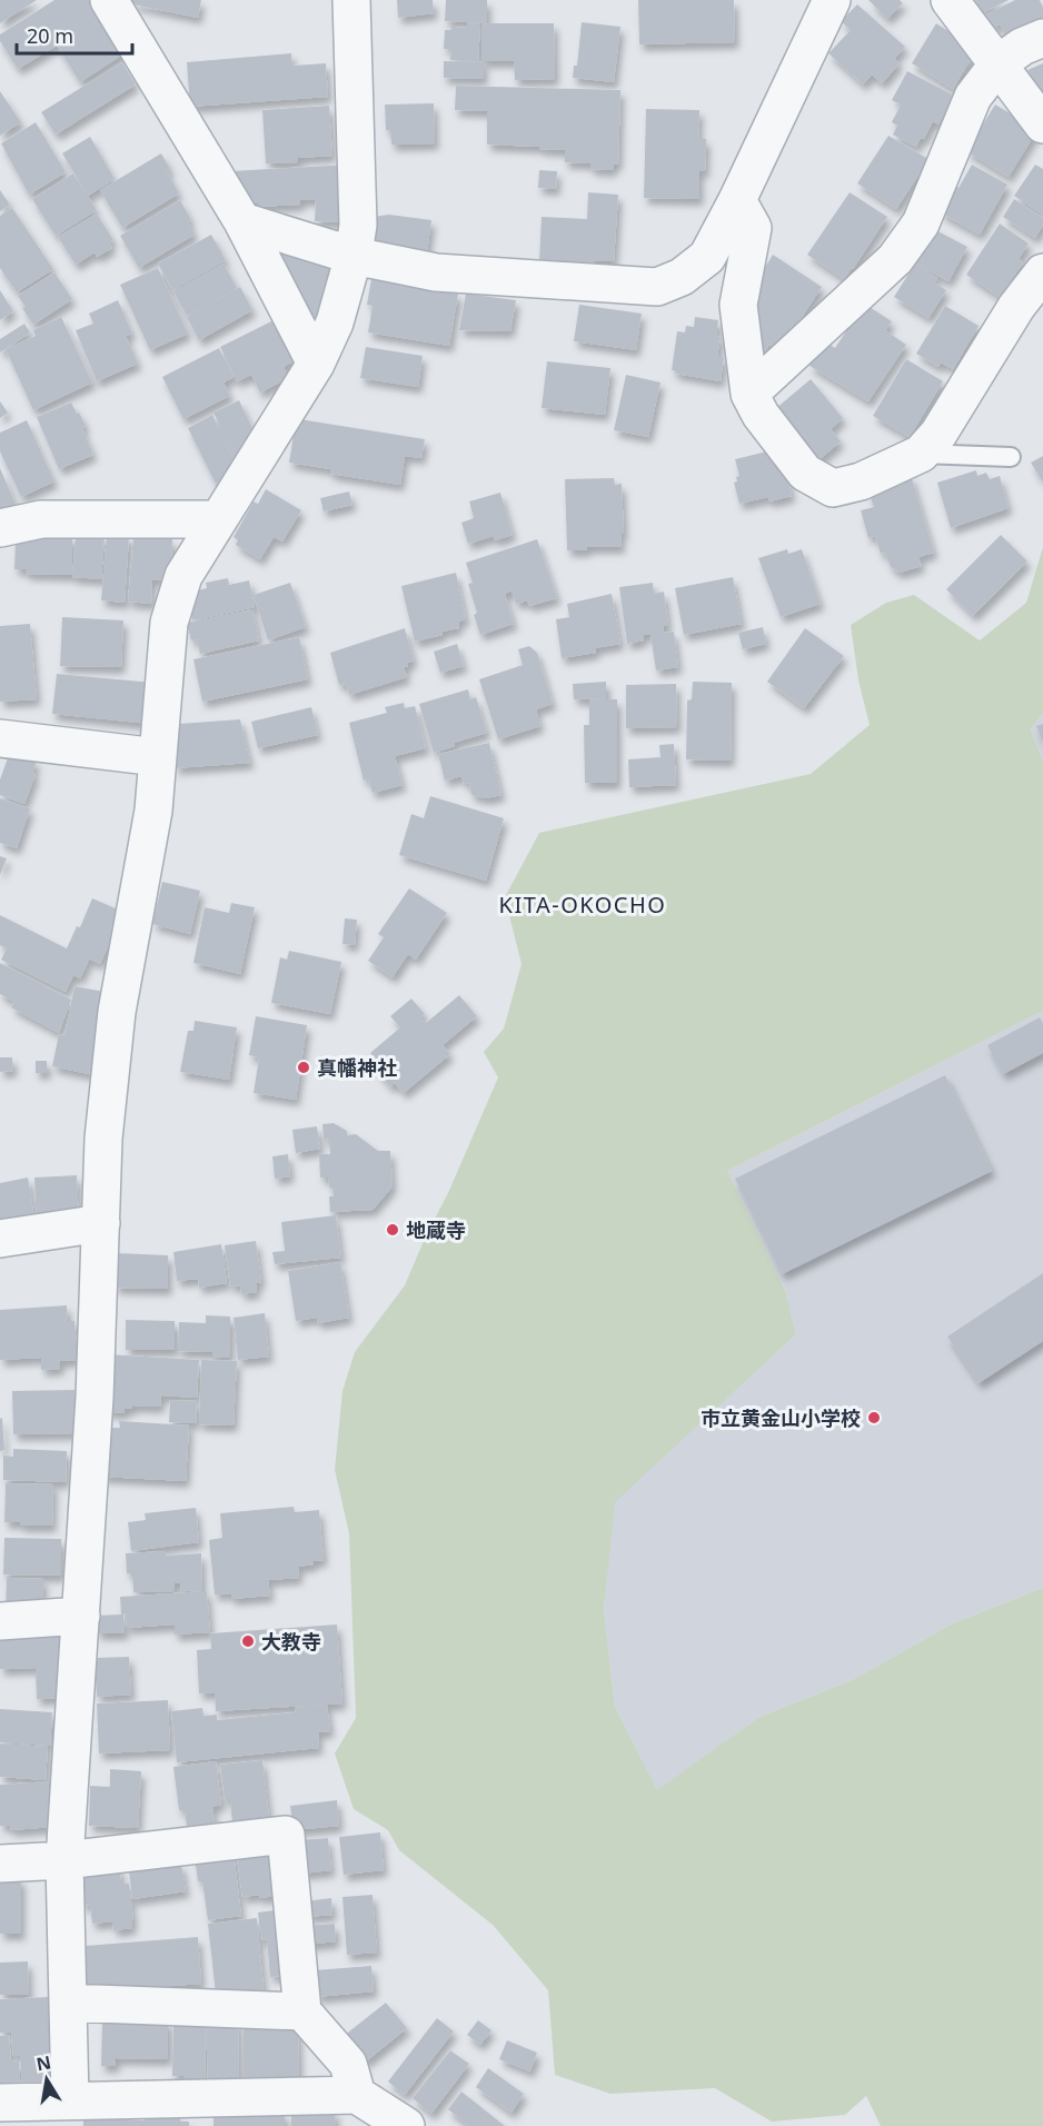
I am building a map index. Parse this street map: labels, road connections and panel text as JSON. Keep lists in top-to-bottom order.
{
  "districts": ["KITA-OKOCHO"],
  "places": [
    "真幡神社",
    "地蔵寺",
    "市立黄金山小学校",
    "大教寺"
  ],
  "scale_bar": "20 m",
  "north": "top"
}
